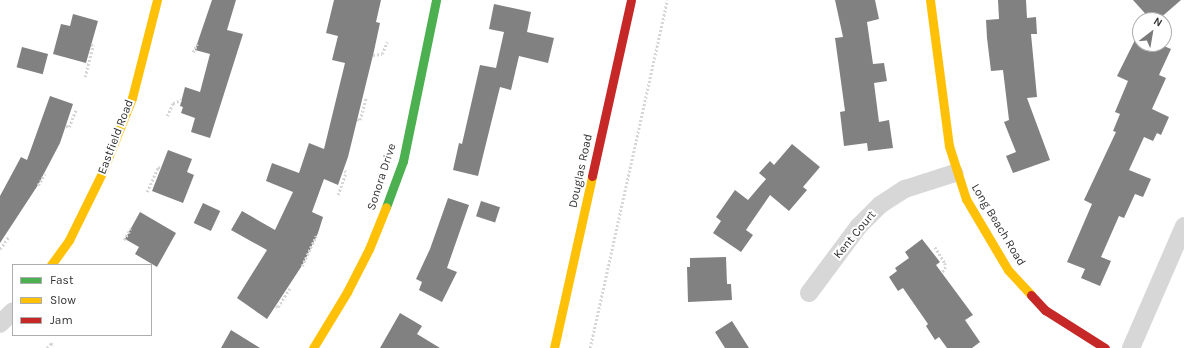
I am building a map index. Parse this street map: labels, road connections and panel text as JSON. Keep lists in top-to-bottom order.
{
  "streets": {
    "street": [
      "Eastfield Road",
      "Douglas Road",
      "Sonora Drive",
      "Long Beach Road",
      "Kent Court"
    ]
  },
  "crossings": [
    ["Long Beach Road", "Kent Court"]
  ],
  "legend": ["Fast", "Slow", "Jam"],
  "north": "top right"
}
